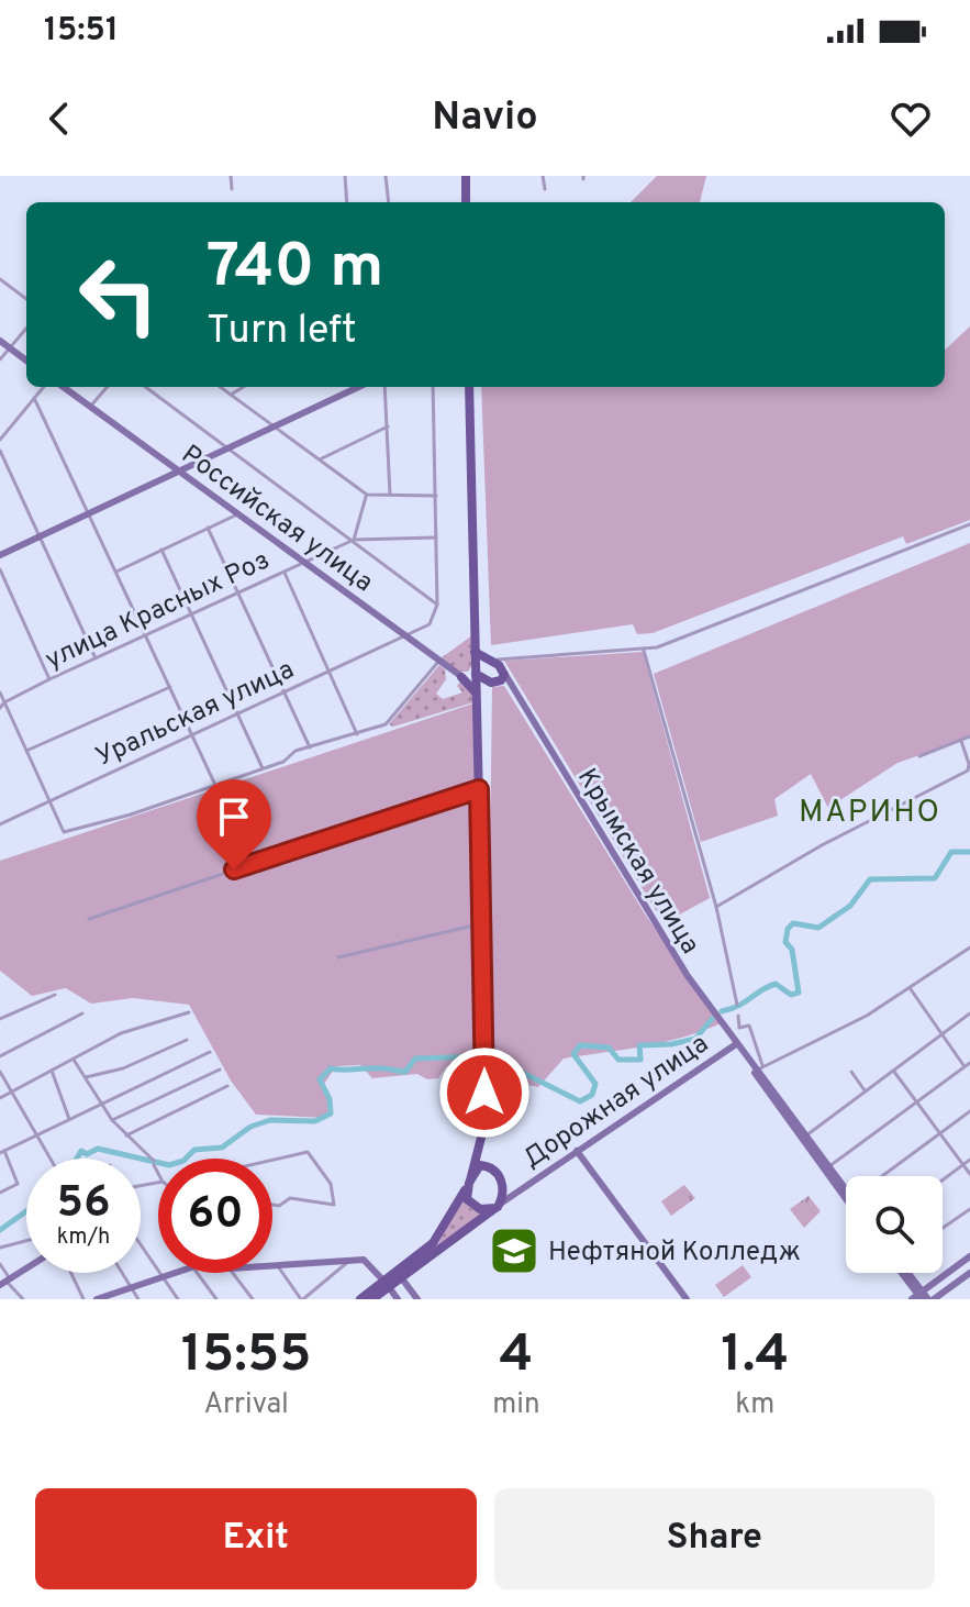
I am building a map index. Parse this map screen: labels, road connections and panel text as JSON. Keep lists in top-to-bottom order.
{
  "streets": {
    "main road": ["Российская улица", "Крымская улица", "Дорожная улица"],
    "street": ["улица Красных Роз", "Уральская улица"]
  },
  "crossings": [
    ["Российская улица", "улица Красных Роз"],
    ["Российская улица", "Уральская улица"],
    ["Крымская улица", "Дорожная улица"]
  ],
  "districts": ["МАРИНО"],
  "places": {
    "school or university": ["Нефтяной Колледж"]
  },
  "page": {
    "status": "15:51",
    "header": "Navio",
    "turn": ["740 m", "Turn left"],
    "speed": "56 km/h",
    "limit": "60",
    "eta": [
      "15:55",
      "Arrival",
      "4",
      "min",
      "1.4",
      "km"
    ],
    "buttons": ["Exit", "Share"]
  }
}
